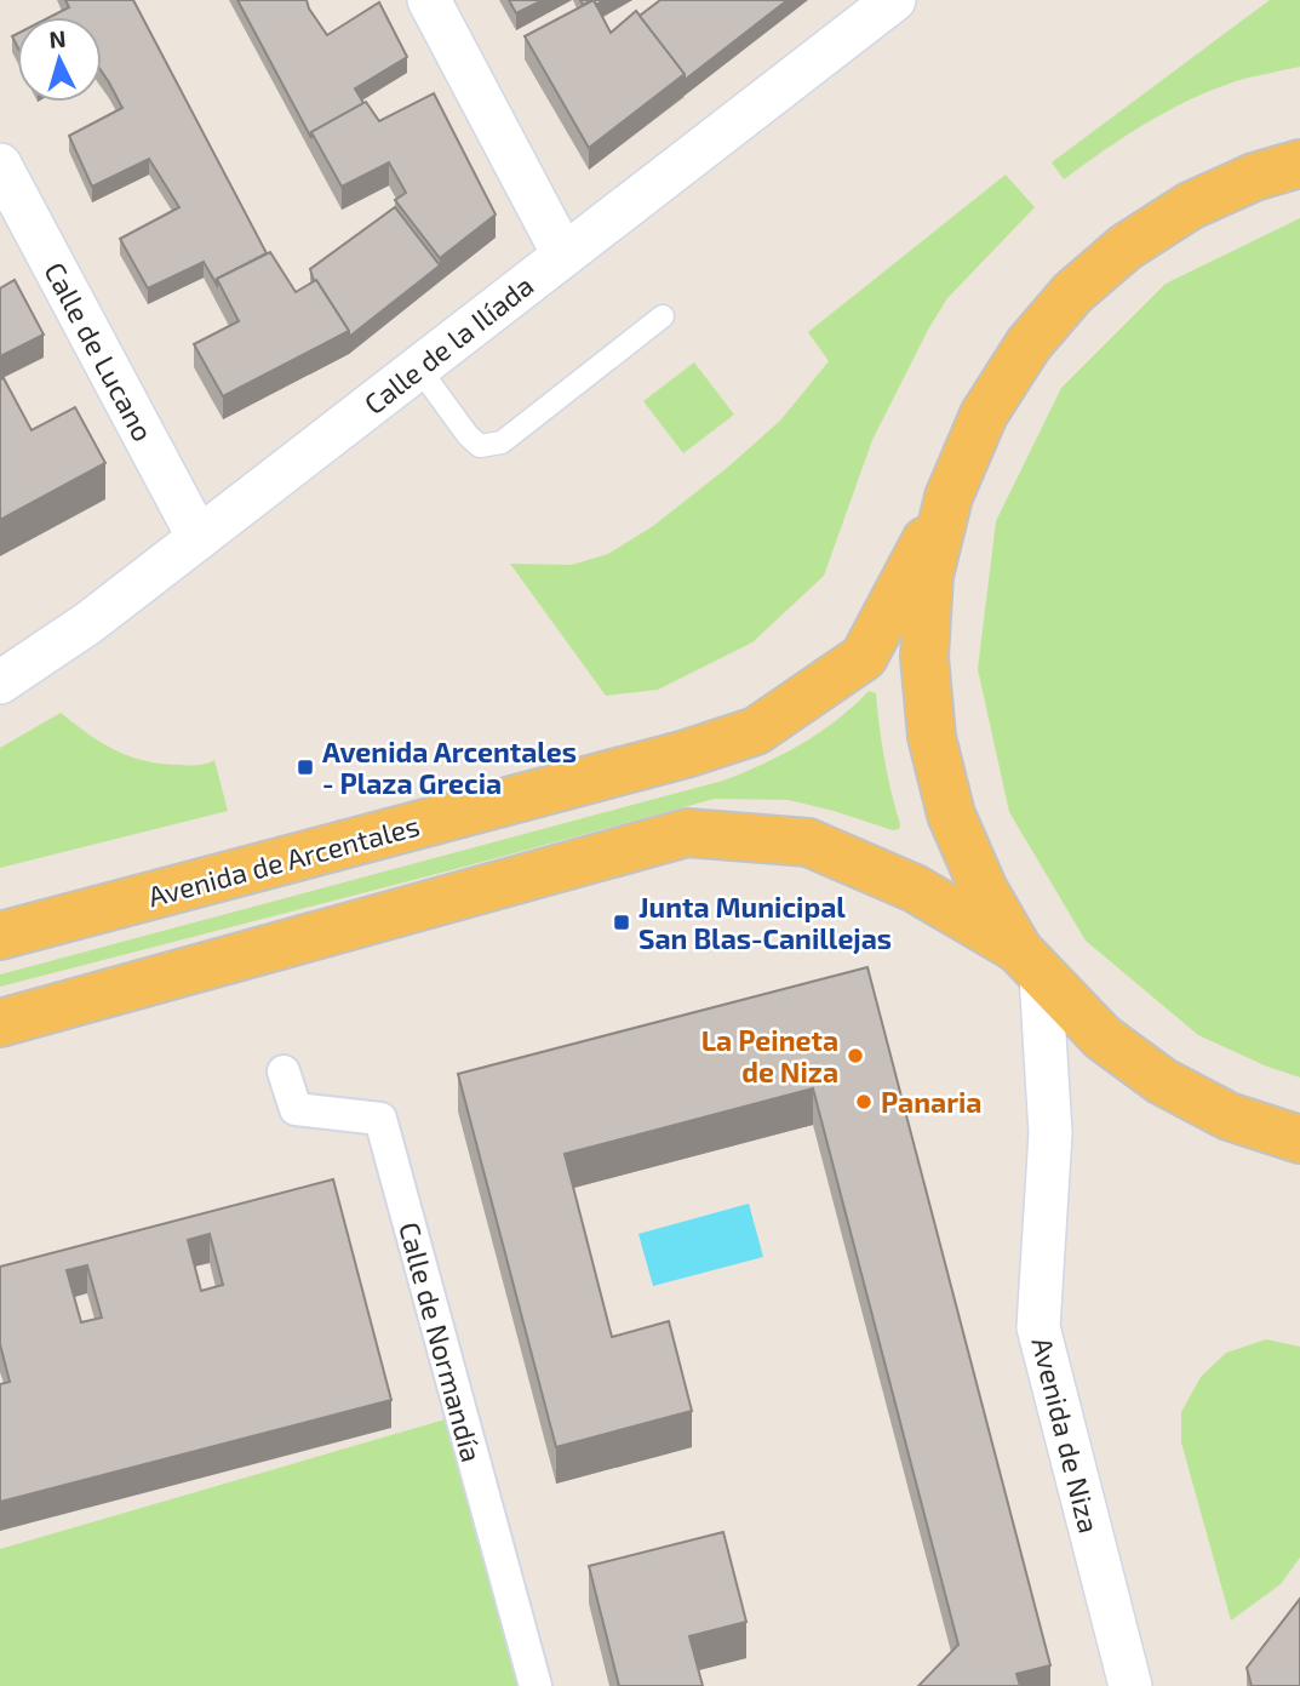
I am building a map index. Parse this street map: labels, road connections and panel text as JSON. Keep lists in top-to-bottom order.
{
  "streets": {
    "main road": ["Avenida de Arcentales"],
    "street": [
      "Calle de la Ilíada",
      "Calle de Lucano",
      "Calle de Normandía",
      "Avenida de Niza"
    ]
  },
  "crossings": [
    ["Calle de la Ilíada", "Calle de Lucano"]
  ],
  "places": {
    "transit": ["Avenida Arcentales - Plaza Grecia", "Junta Municipal San Blas-Canillejas"],
    "other": ["La Peineta de Niza", "Panaria"]
  },
  "north": "top"
}
